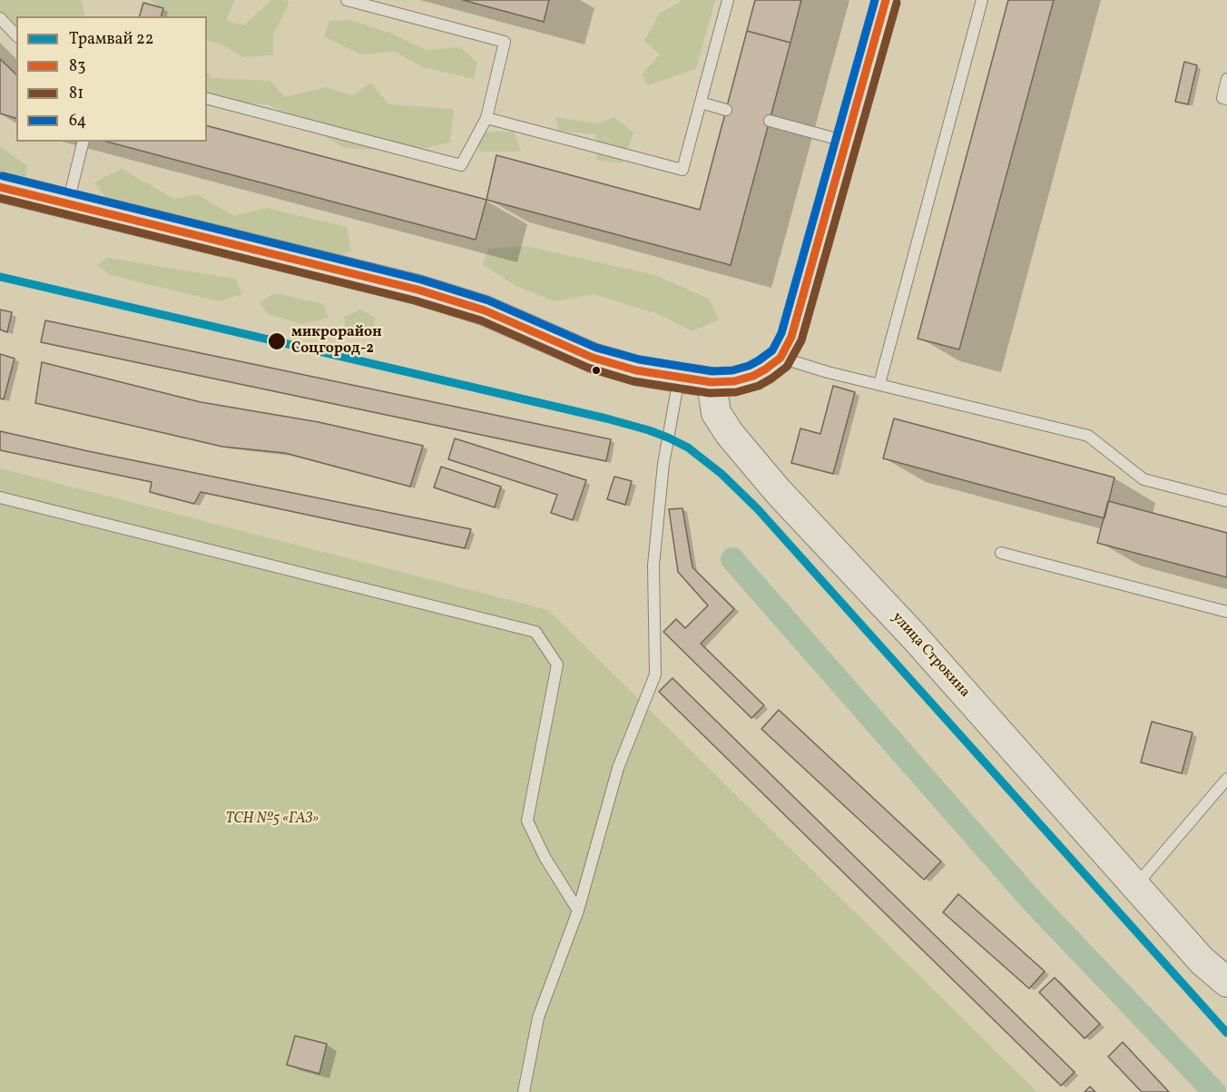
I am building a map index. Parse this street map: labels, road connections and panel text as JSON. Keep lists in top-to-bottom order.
{
  "streets": {
    "street": ["улица Строкина"]
  },
  "parks": ["ТСН №5 «ГАЗ»"],
  "places": ["микрорайон Соцгород-2"],
  "lines": [
    "transit line 83",
    "transit line 64",
    "transit line 81",
    "tram line 22"
  ],
  "legend": [
    "Трамвай 22",
    "83",
    "81",
    "64"
  ]
}
